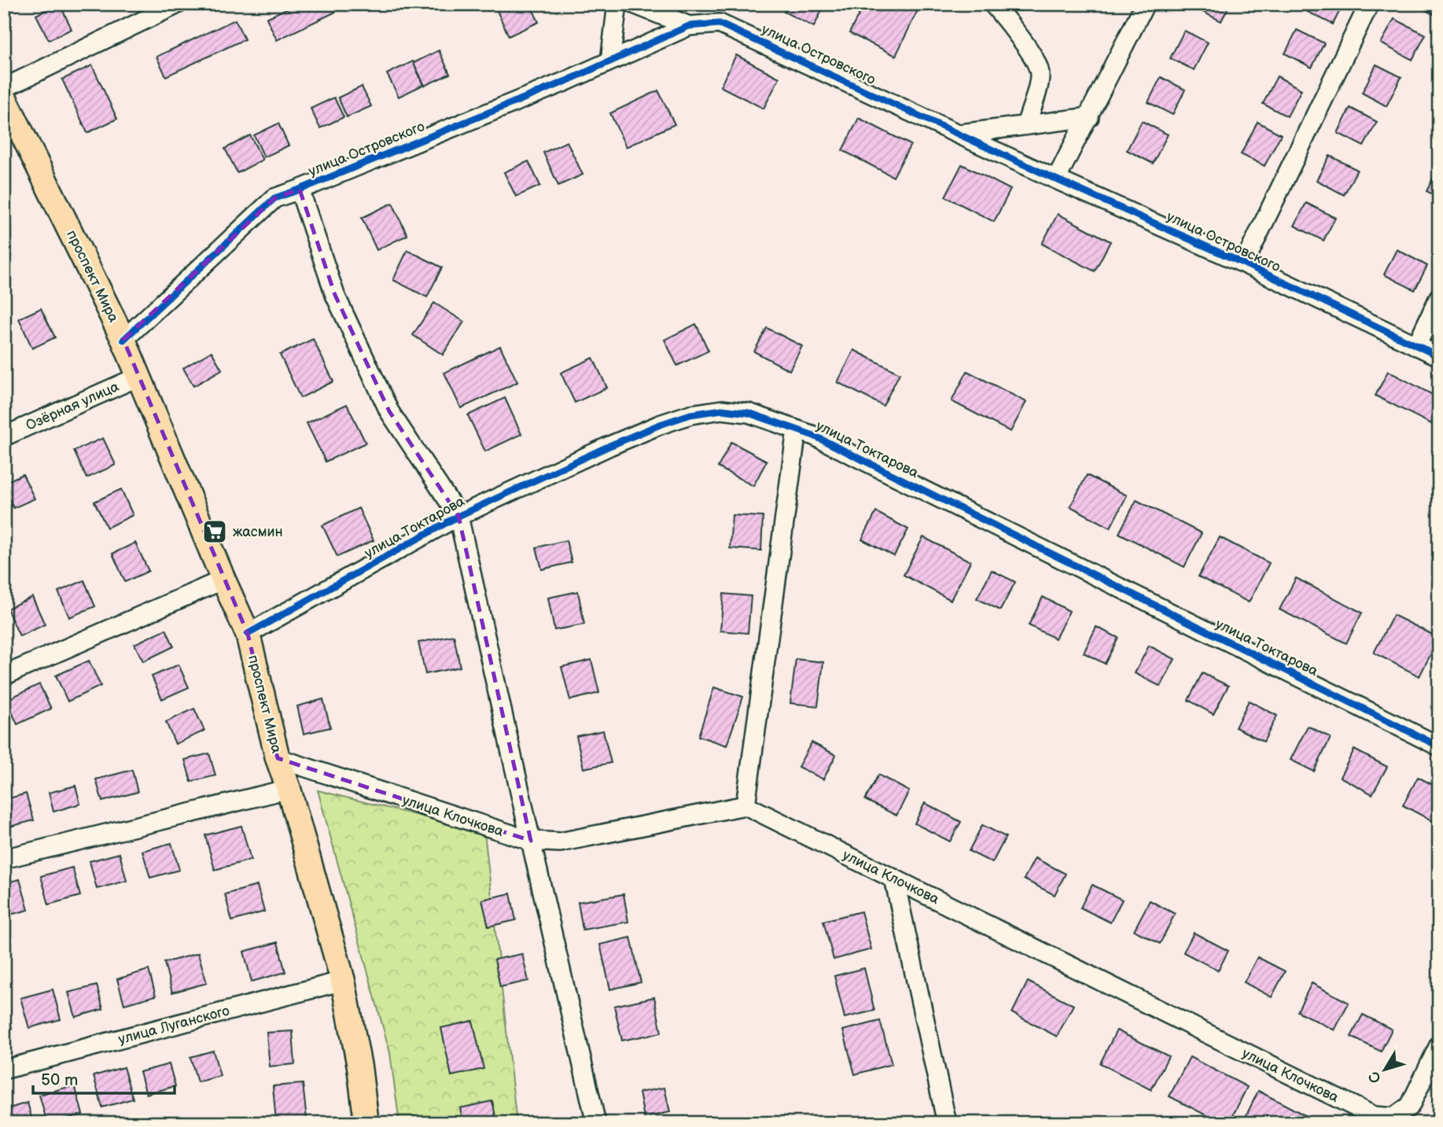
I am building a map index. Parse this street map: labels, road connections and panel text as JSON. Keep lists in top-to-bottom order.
{
  "streets": {
    "main road": ["проспект Мира"],
    "street": [
      "улица Островского",
      "Озёрная улица",
      "улица Токтарова",
      "улица Клочкова",
      "улица Луганского"
    ]
  },
  "crossings": [
    ["улица Островского", "проспект Мира"],
    ["проспект Мира", "Озёрная улица"],
    ["проспект Мира", "улица Токтарова"],
    ["проспект Мира", "улица Клочкова"],
    ["проспект Мира", "улица Луганского"]
  ],
  "places": {
    "supermarket": ["жасмин"]
  },
  "scale_bar": "50 m",
  "north": "bottom left"
}
